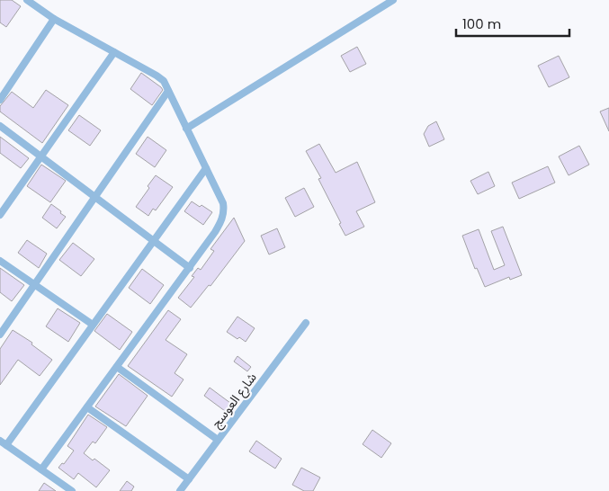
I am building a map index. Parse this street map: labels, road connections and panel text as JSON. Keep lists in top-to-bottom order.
{
  "streets": {
    "street": ["شارع العوسج"]
  },
  "scale_bar": "100 m"
}
